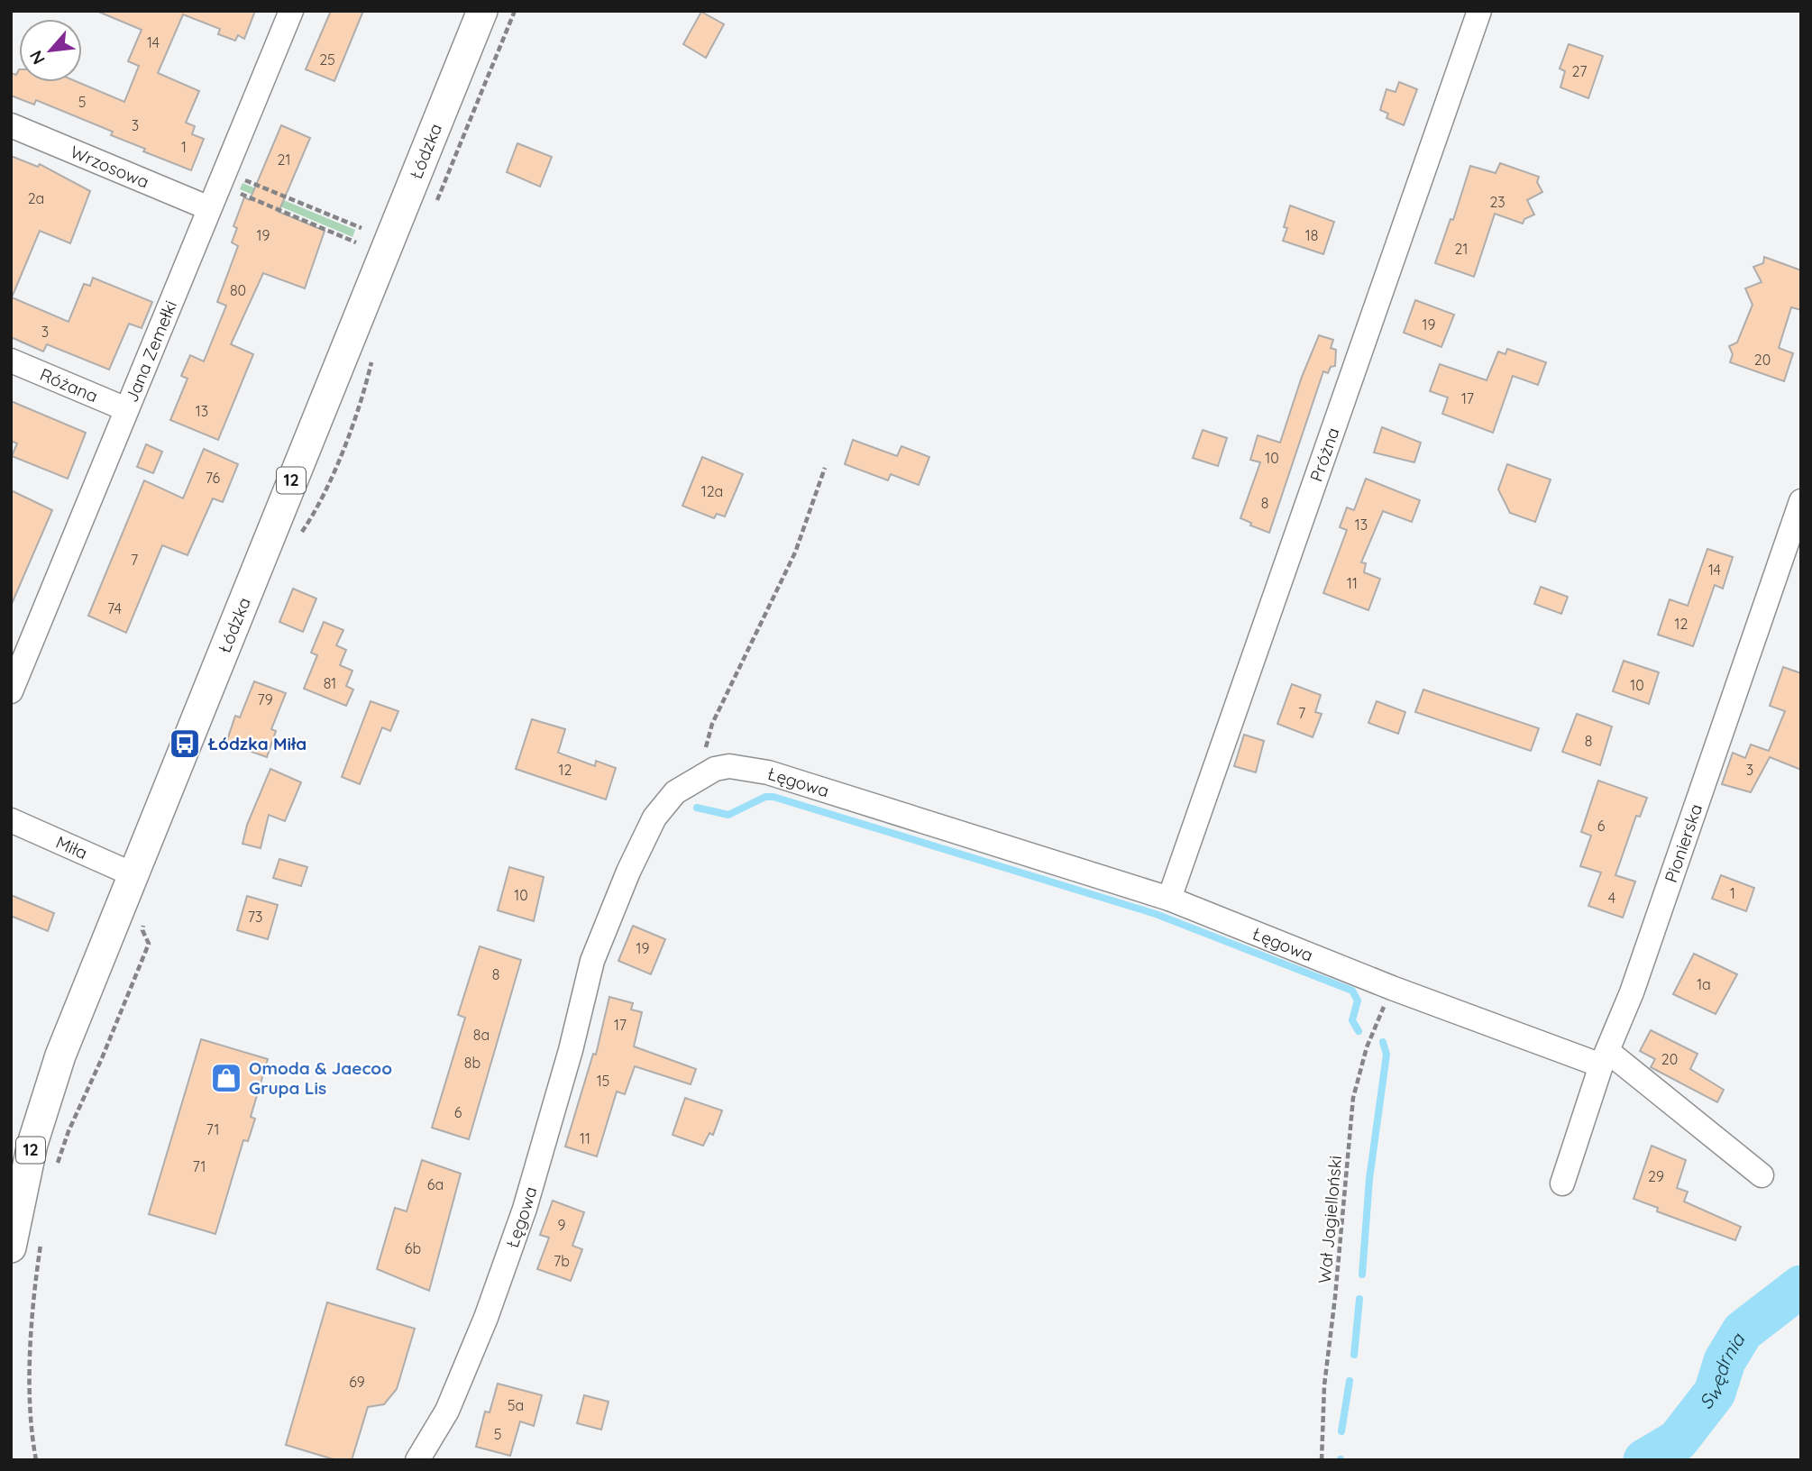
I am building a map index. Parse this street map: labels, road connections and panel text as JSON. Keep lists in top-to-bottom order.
{
  "streets": {
    "main road": ["Łódzka", "12"],
    "street": [
      "Wrzosowa",
      "Jana Zemełki",
      "Różana",
      "Próżna",
      "Łęgowa",
      "Pionierska",
      "Miła"
    ],
    "path": ["Wał Jagielloński"]
  },
  "crossings": [
    ["Łódzka", "Miła"],
    ["Wrzosowa", "Jana Zemełki"],
    ["Jana Zemełki", "Różana"],
    ["Próżna", "Łęgowa"],
    ["Łęgowa", "Pionierska"],
    ["Łęgowa", "Wał Jagielloński"]
  ],
  "water": ["Swędrnia"],
  "places": {
    "bus stop": ["Łódzka Miła"],
    "shop": ["Omoda & Jaecoo Grupa Lis"]
  },
  "house_numbers": [
    "14",
    "25",
    "27",
    "5",
    "3",
    "1",
    "21",
    "2a",
    "23",
    "19",
    "18",
    "21",
    "80",
    "19",
    "3",
    "20",
    "17",
    "13",
    "10",
    "76",
    "12a",
    "8",
    "13",
    "7",
    "14",
    "11",
    "74",
    "12",
    "81",
    "10",
    "79",
    "7",
    "8",
    "12",
    "3",
    "6",
    "1",
    "10",
    "4",
    "73",
    "19",
    "8",
    "1a",
    "17",
    "8a",
    "20",
    "8b",
    "15",
    "6",
    "71",
    "11",
    "71",
    "29",
    "6a",
    "9",
    "6b",
    "7b",
    "69",
    "5a",
    "5"
  ],
  "north": "bottom left"
}
